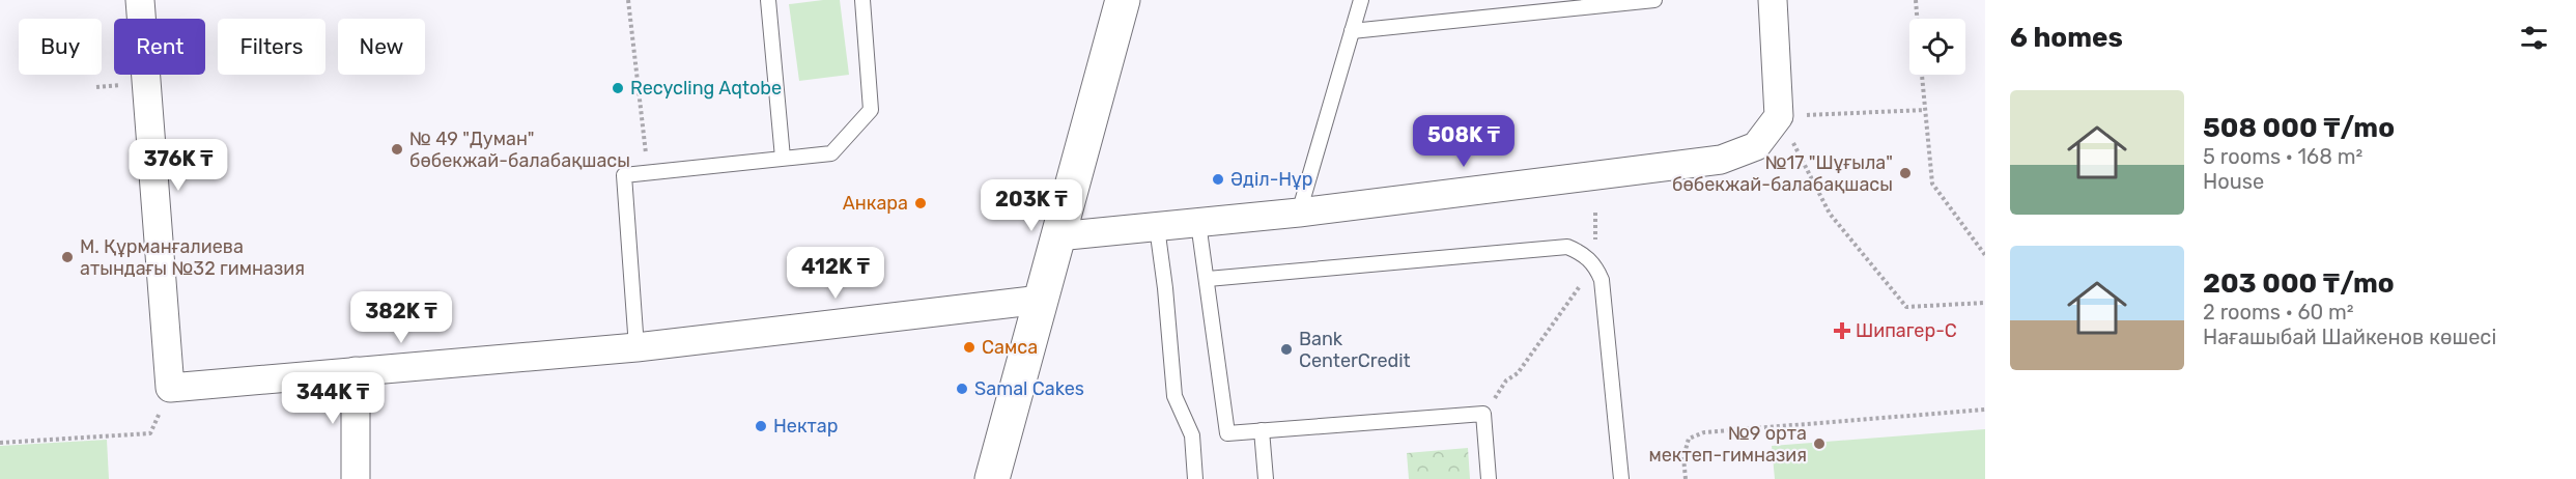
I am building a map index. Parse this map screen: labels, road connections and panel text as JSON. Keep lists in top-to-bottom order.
{
  "places": {
    "other": [
      "Recycling Aqtobe",
      "№ 49 \"Думан\" бөбекжай-балабақшасы",
      "№17 \"Шұғыла\" бөбекжай-балабақшасы",
      "Әділ-Нұр",
      "Анкара",
      "М. Құрманғалиева атындағы №32 гимназия",
      "Самса",
      "Bank CenterCredit",
      "Samal Cakes",
      "Нектар",
      "№9 орта мектеп-гимназия"
    ],
    "health": ["Шипагер-С"]
  },
  "page": {
    "heading": "6 homes",
    "chip": [
      "Buy",
      "Rent",
      "Filters",
      "New"
    ],
    "list": [
      {
        "name": "508 000 ₸/mo",
        "note": "5 rooms · 168 m² · House"
      },
      {
        "name": "203 000 ₸/mo",
        "note": "2 rooms · 60 m² · Нағашыбай Шайкенов көшесі"
      }
    ],
    "price": [
      "508K ₸",
      "376K ₸",
      "203K ₸",
      "412K ₸",
      "382K ₸",
      "344K ₸"
    ]
  }
}
